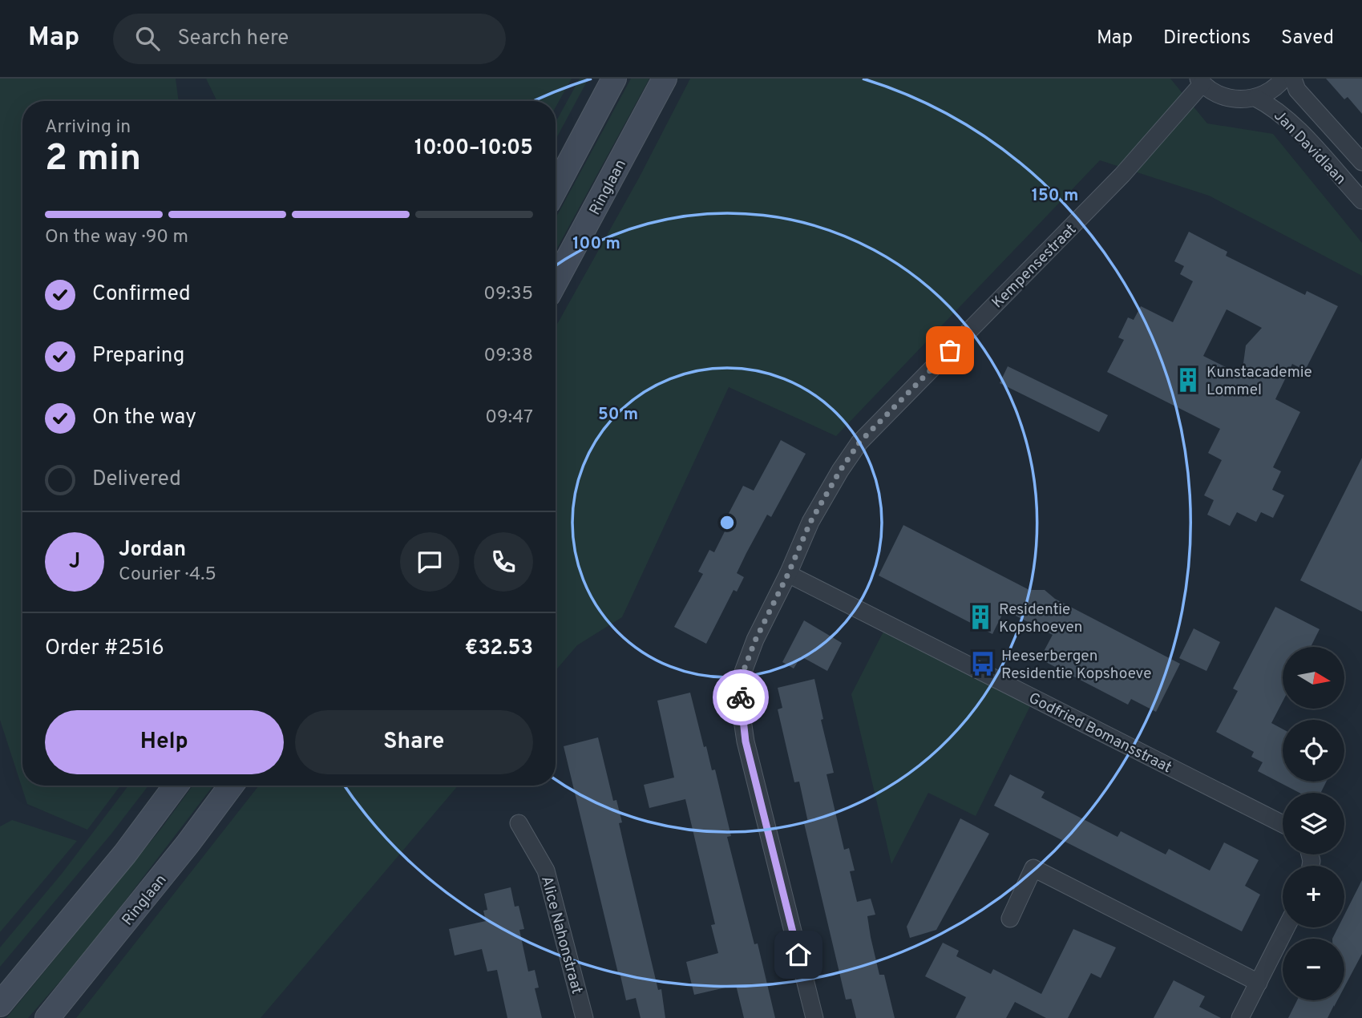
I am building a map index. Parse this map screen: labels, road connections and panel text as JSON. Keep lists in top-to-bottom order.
{
  "streets": {
    "main road": ["Ringlaan"],
    "street": [
      "Jan Davidlaan",
      "Kempensestraat",
      "Godfried Bomansstraat",
      "Alice Nahonstraat"
    ]
  },
  "crossings": [
    ["Jan Davidlaan", "Kempensestraat"],
    ["Kempensestraat", "Godfried Bomansstraat"]
  ],
  "places": {
    "building": ["Kunstacademie Lommel", "Residentie Kopshoeven"],
    "bus stop": ["Heeserbergen Residentie Kopshoeve"]
  },
  "north": "right",
  "page": {
    "header": "Map",
    "search": "Search here",
    "nav": ["Map", "Directions", "Saved"],
    "heading": ["2 min", "Arriving in", "10:00–10:05"],
    "panel": [
      "Jordan",
      "Courier · 4.5",
      "Order #2516",
      "€32.53"
    ],
    "bar": "On the way · 90 m",
    "list": [
      ["Confirmed", "09:35"],
      ["Preparing", "09:38"],
      ["On the way", "09:47"],
      "Delivered"
    ],
    "round": "J",
    "map_buttons": ["+", "−"],
    "buttons": ["Help", "Share"]
  },
  "rings": ["150 m", "100 m", "50 m"]
}
